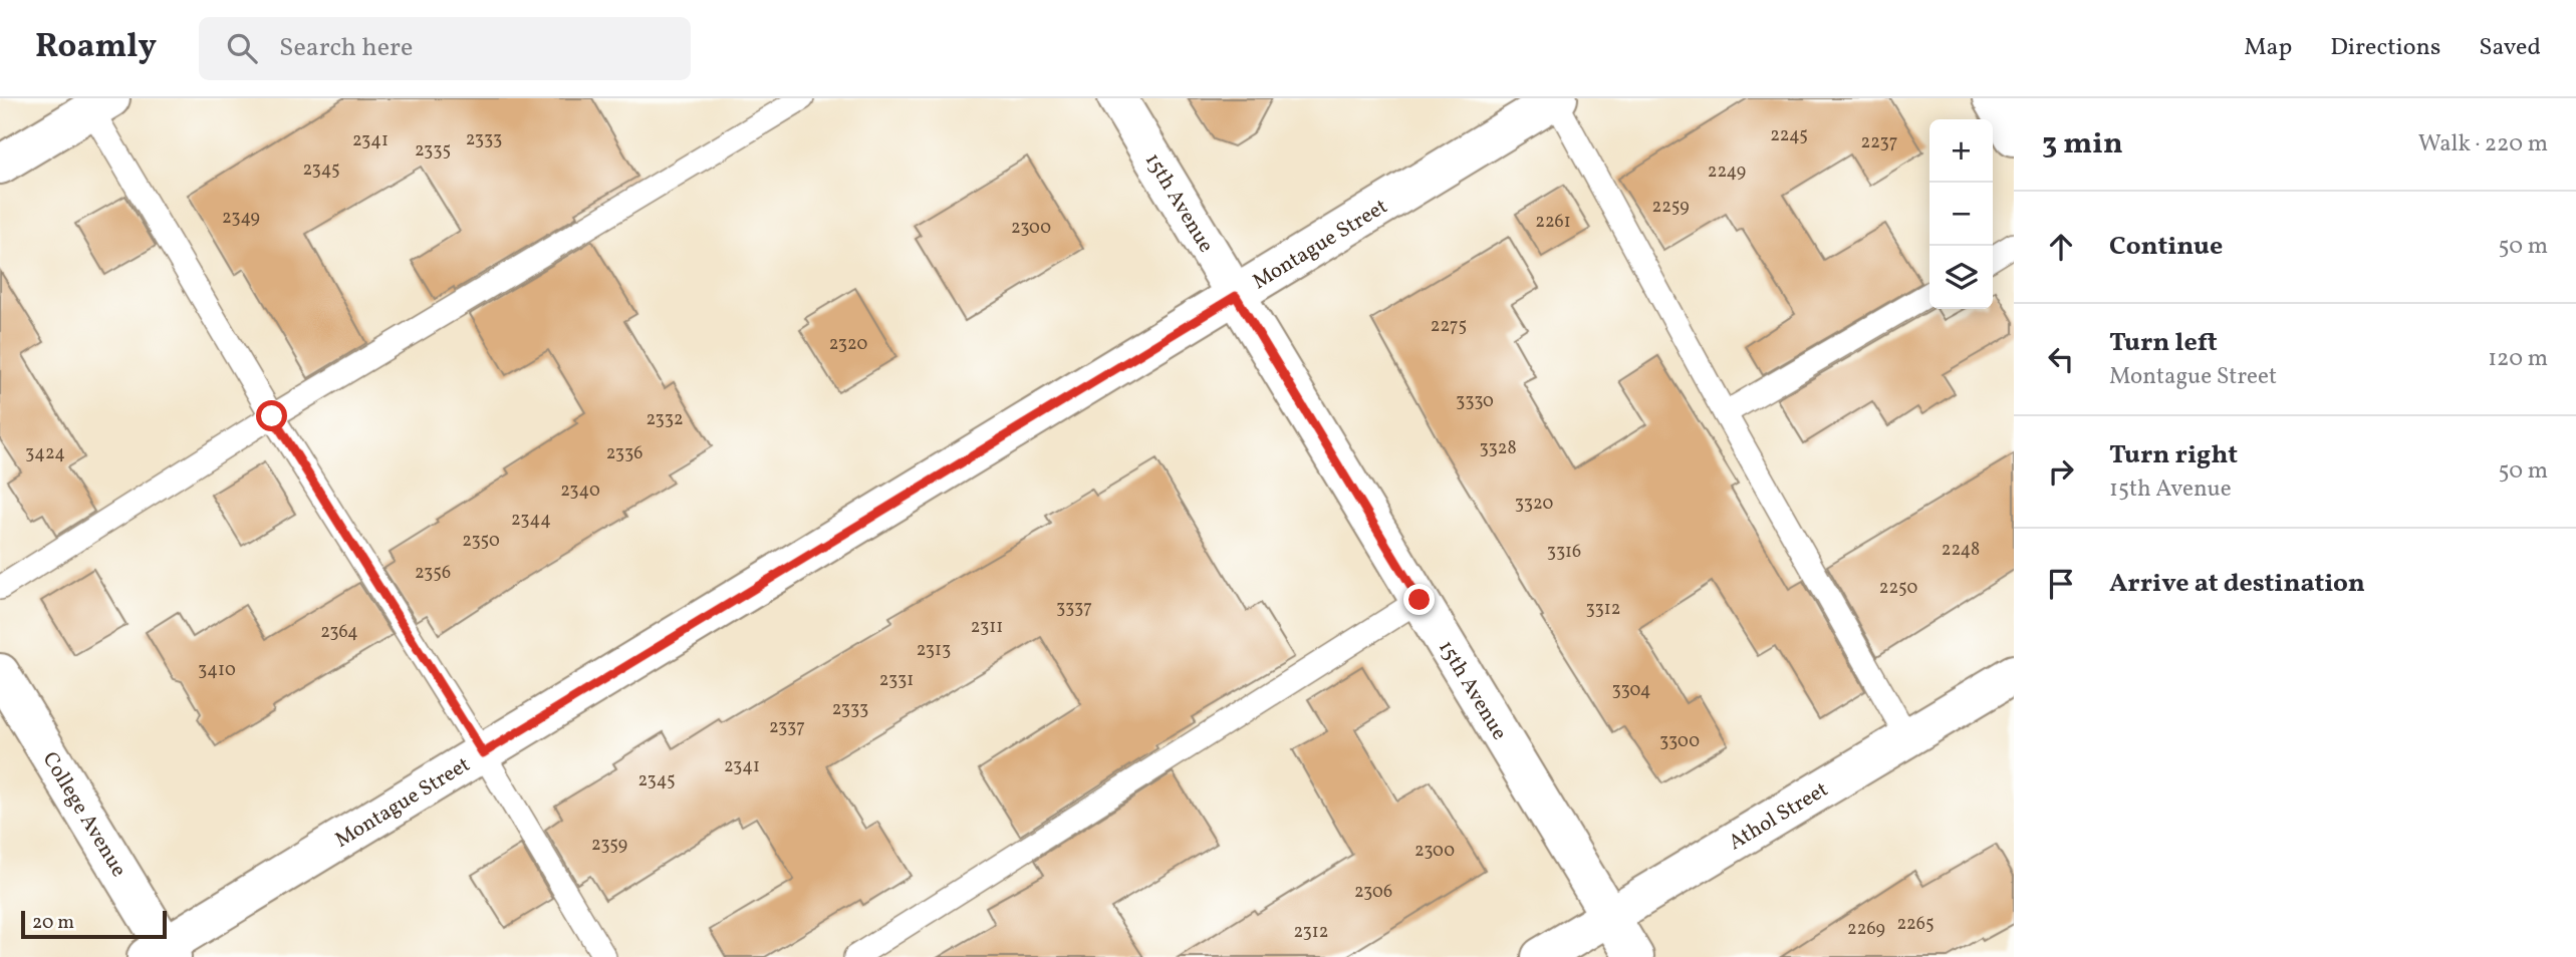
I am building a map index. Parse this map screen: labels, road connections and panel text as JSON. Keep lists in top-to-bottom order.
{
  "streets": {
    "street": [
      "15th Avenue",
      "Montague Street",
      "College Avenue",
      "Athol Street"
    ]
  },
  "crossings": [
    ["15th Avenue", "Montague Street"],
    ["15th Avenue", "Athol Street"],
    ["Montague Street", "College Avenue"]
  ],
  "house_numbers": [
    "2245",
    "2333",
    "2341",
    "2237",
    "2335",
    "2345",
    "2249",
    "2259",
    "2349",
    "2261",
    "2300",
    "2275",
    "2320",
    "3330",
    "2332",
    "3328",
    "3424",
    "2336",
    "2340",
    "3320",
    "2344",
    "2350",
    "2248",
    "3316",
    "2356",
    "2250",
    "3337",
    "3312",
    "2311",
    "2364",
    "2313",
    "3410",
    "2331",
    "3304",
    "2333",
    "2337",
    "3300",
    "2341",
    "2345",
    "2359",
    "2300",
    "2306",
    "2265",
    "2269",
    "2312"
  ],
  "scale_bar": "20 m",
  "page": {
    "header": "Roamly",
    "search": "Search here",
    "nav": ["Map", "Directions", "Saved"],
    "heading": ["3 min", "Walk · 220 m"],
    "map_buttons": ["+", "−"],
    "list": [
      ["Continue", "50 m"],
      ["Turn left", "Montague Street", "120 m"],
      ["Turn right", "15th Avenue", "50 m"],
      "Arrive at destination"
    ],
    "scale": "20 m"
  }
}
